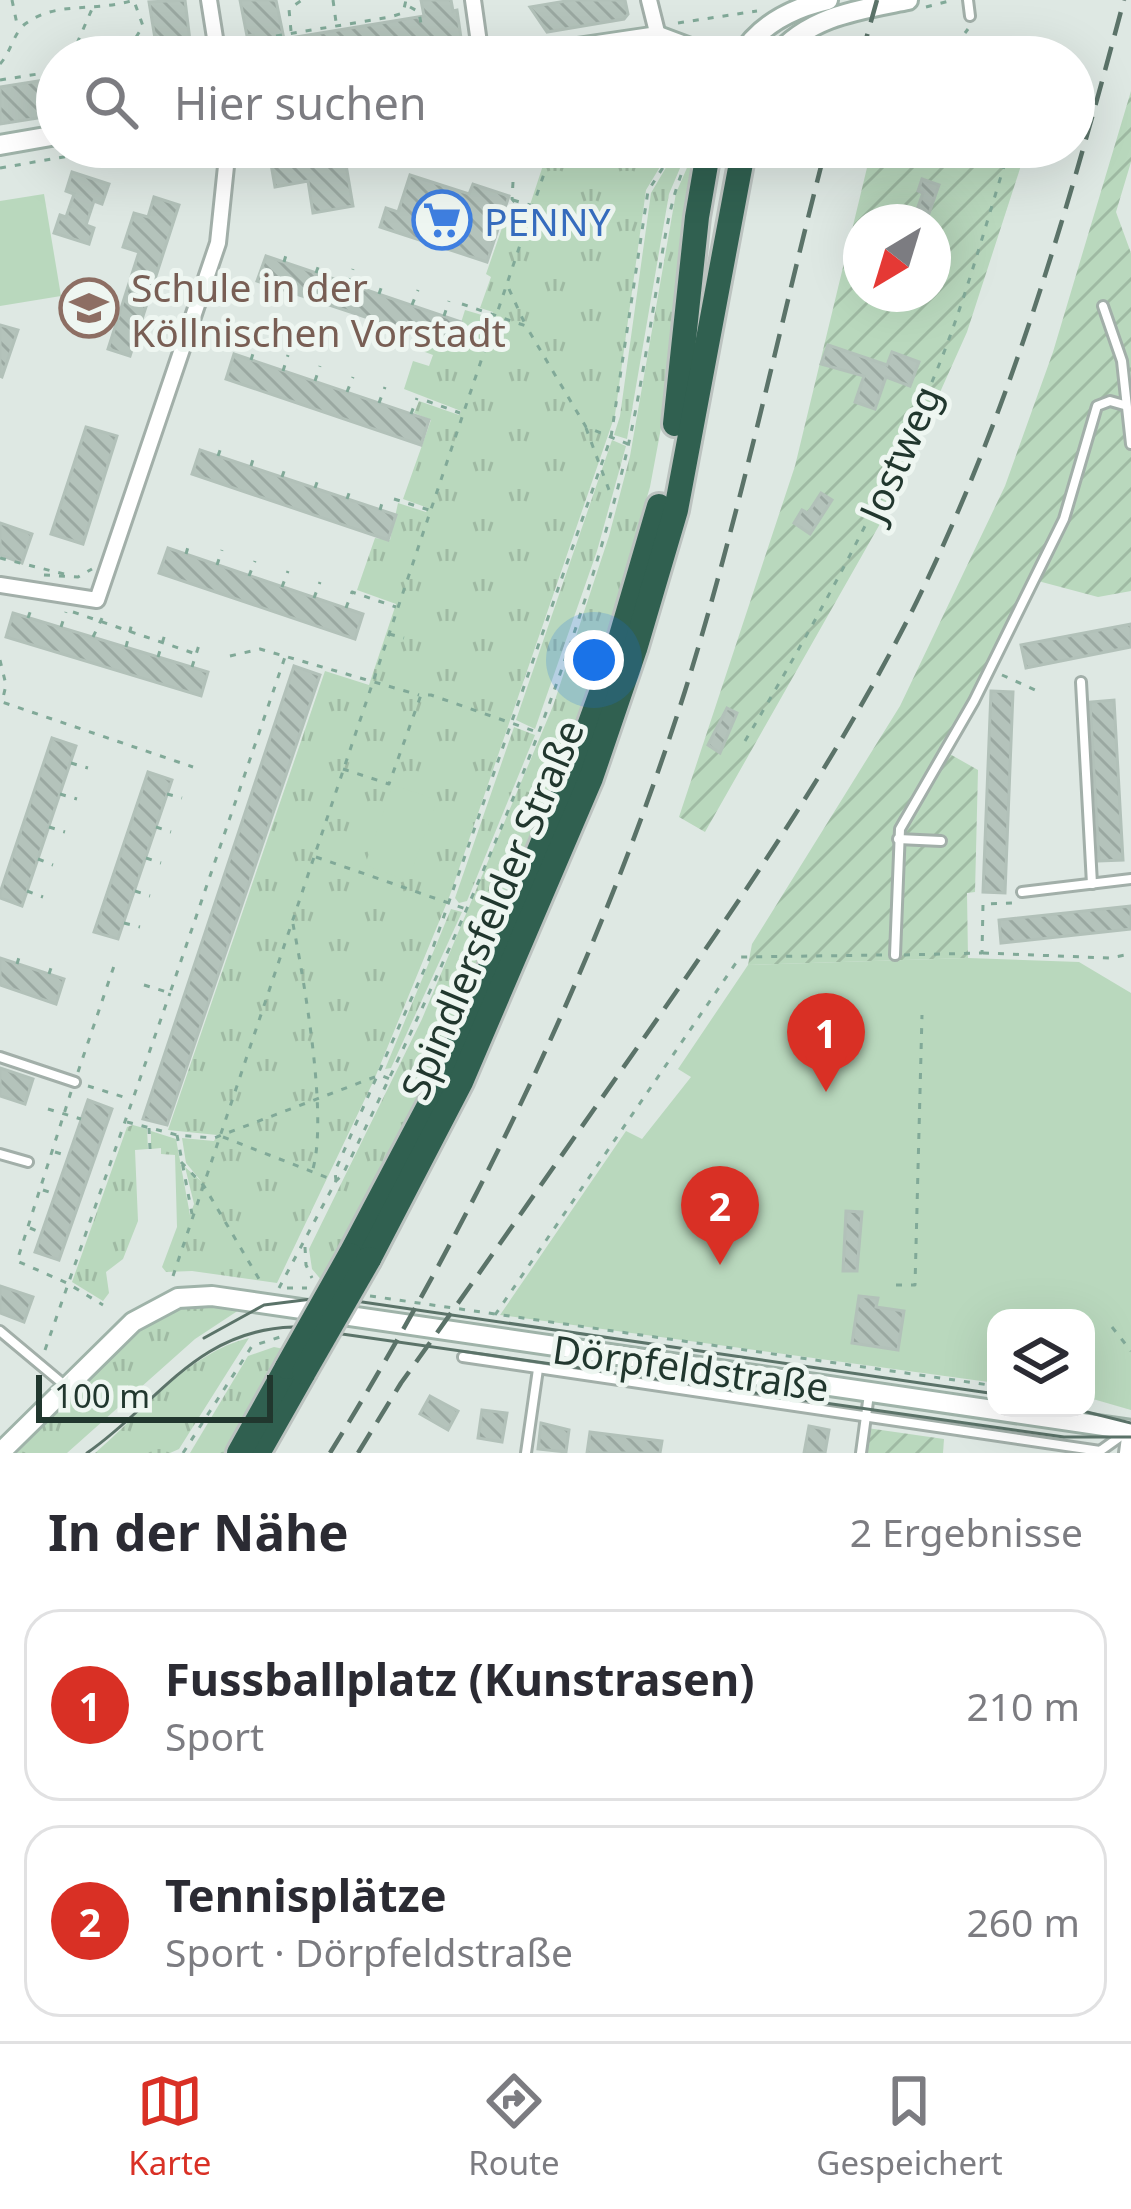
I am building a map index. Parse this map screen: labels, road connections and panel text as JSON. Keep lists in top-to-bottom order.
{
  "streets": {
    "highway": ["Spindlersfelder Straße"],
    "street": ["Dörpfeldstraße"],
    "path": ["Jostweg"]
  },
  "places": {
    "supermarket": ["PENNY"],
    "school or university": ["Schule in der Köllnischen Vorstadt"]
  },
  "scale_bar": "100 m",
  "north": "bottom left",
  "page": {
    "search": "Hier suchen",
    "pins": ["1", "2"],
    "scale": "100 m",
    "heading": ["In der Nähe", "2 Ergebnisse"],
    "list": [
      {
        "mark": "1",
        "name": "Fussballplatz (Kunstrasen)",
        "note": "Sport",
        "value": "210 m"
      },
      {
        "mark": "2",
        "name": "Tennisplätze",
        "note": "Sport · Dörpfeldstraße",
        "value": "260 m"
      }
    ],
    "nav": ["Karte", "Route", "Gespeichert"]
  }
}
